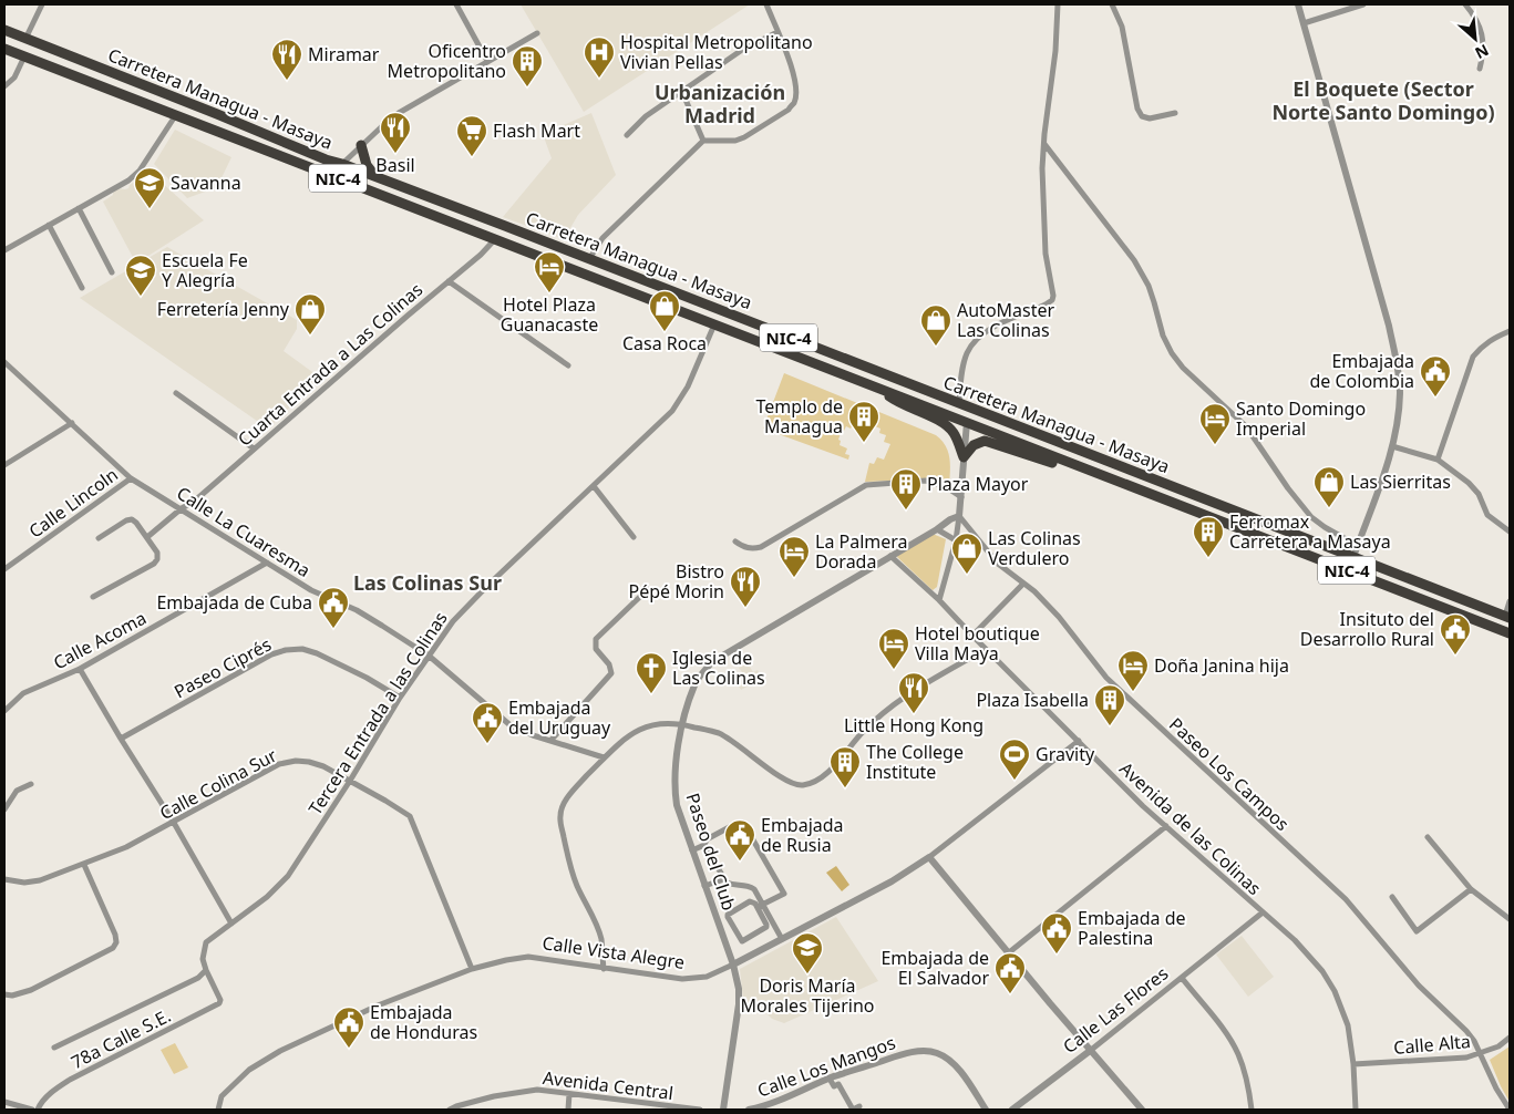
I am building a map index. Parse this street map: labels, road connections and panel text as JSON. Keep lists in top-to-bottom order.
{
  "streets": {
    "highway": ["Carretera Managua - Masaya", "NIC-4"],
    "street": [
      "Cuarta Entrada a Las Colinas",
      "Calle Lincoln",
      "Calle La Cuaresma",
      "Calle Acoma",
      "Paseo Ciprés",
      "Tercera Entrada a las Colinas",
      "Paseo Los Campos",
      "Calle Colina Sur",
      "Avenida de las Colinas",
      "Paseo del Club",
      "Calle Vista Alegre",
      "Calle Las Flores",
      "78a Calle S.E.",
      "Calle Alta",
      "Calle Los Mangos",
      "Avenida Central"
    ]
  },
  "crossings": [
    ["Carretera Managua - Masaya", "Cuarta Entrada a Las Colinas"],
    ["Carretera Managua - Masaya", "Tercera Entrada a las Colinas"],
    ["Cuarta Entrada a Las Colinas", "Calle La Cuaresma"],
    ["Calle Lincoln", "Calle La Cuaresma"],
    ["Calle La Cuaresma", "Calle Acoma"],
    ["Calle La Cuaresma", "Tercera Entrada a las Colinas"],
    ["Paseo Ciprés", "Tercera Entrada a las Colinas"],
    ["Tercera Entrada a las Colinas", "Calle Colina Sur"],
    ["Tercera Entrada a las Colinas", "78a Calle S.E."],
    ["Paseo Los Campos", "Paseo del Club"],
    ["Paseo Los Campos", "Calle Alta"],
    ["Calle Colina Sur", "Calle Vista Alegre"],
    ["Avenida de las Colinas", "Paseo del Club"],
    ["Avenida de las Colinas", "Calle Vista Alegre"],
    ["Avenida de las Colinas", "Calle Las Flores"],
    ["Avenida de las Colinas", "Calle Alta"],
    ["Paseo del Club", "Calle Vista Alegre"]
  ],
  "districts": ["El Boquete (Sector Norte Santo Domingo)", "Urbanización Madrid", "Las Colinas Sur"],
  "places": {
    "hospital": ["Hospital Metropolitano Vivian Pellas"],
    "restaurant": [
      "Miramar",
      "Basil",
      "Bistro Pépé Morin",
      "Little Hong Kong"
    ],
    "building": [
      "Oficentro Metropolitano",
      "Templo de Managua",
      "Plaza Mayor",
      "Ferromax Carretera a Masaya",
      "Plaza Isabella",
      "The College Institute"
    ],
    "supermarket": ["Flash Mart"],
    "school or university": ["Savanna", "Escuela Fe Y Alegría", "Doris María Morales Tijerino"],
    "hotel": [
      "Hotel Plaza Guanacaste",
      "Santo Domingo Imperial",
      "La Palmera Dorada",
      "Hotel boutique Villa Maya",
      "Doña Janina hija"
    ],
    "shop": [
      "Casa Roca",
      "Ferretería Jenny",
      "AutoMaster Las Colinas",
      "Las Sierritas",
      "Las Colinas Verdulero"
    ],
    "public building": [
      "Embajada de Colombia",
      "Embajada de Cuba",
      "Insituto del Desarrollo Rural",
      "Embajada del Uruguay",
      "Embajada de Rusia",
      "Embajada de Palestina",
      "Embajada de El Salvador",
      "Embajada de Honduras"
    ],
    "church": ["Iglesia de Las Colinas"],
    "sports": ["Gravity"]
  },
  "north": "bottom right"
}
